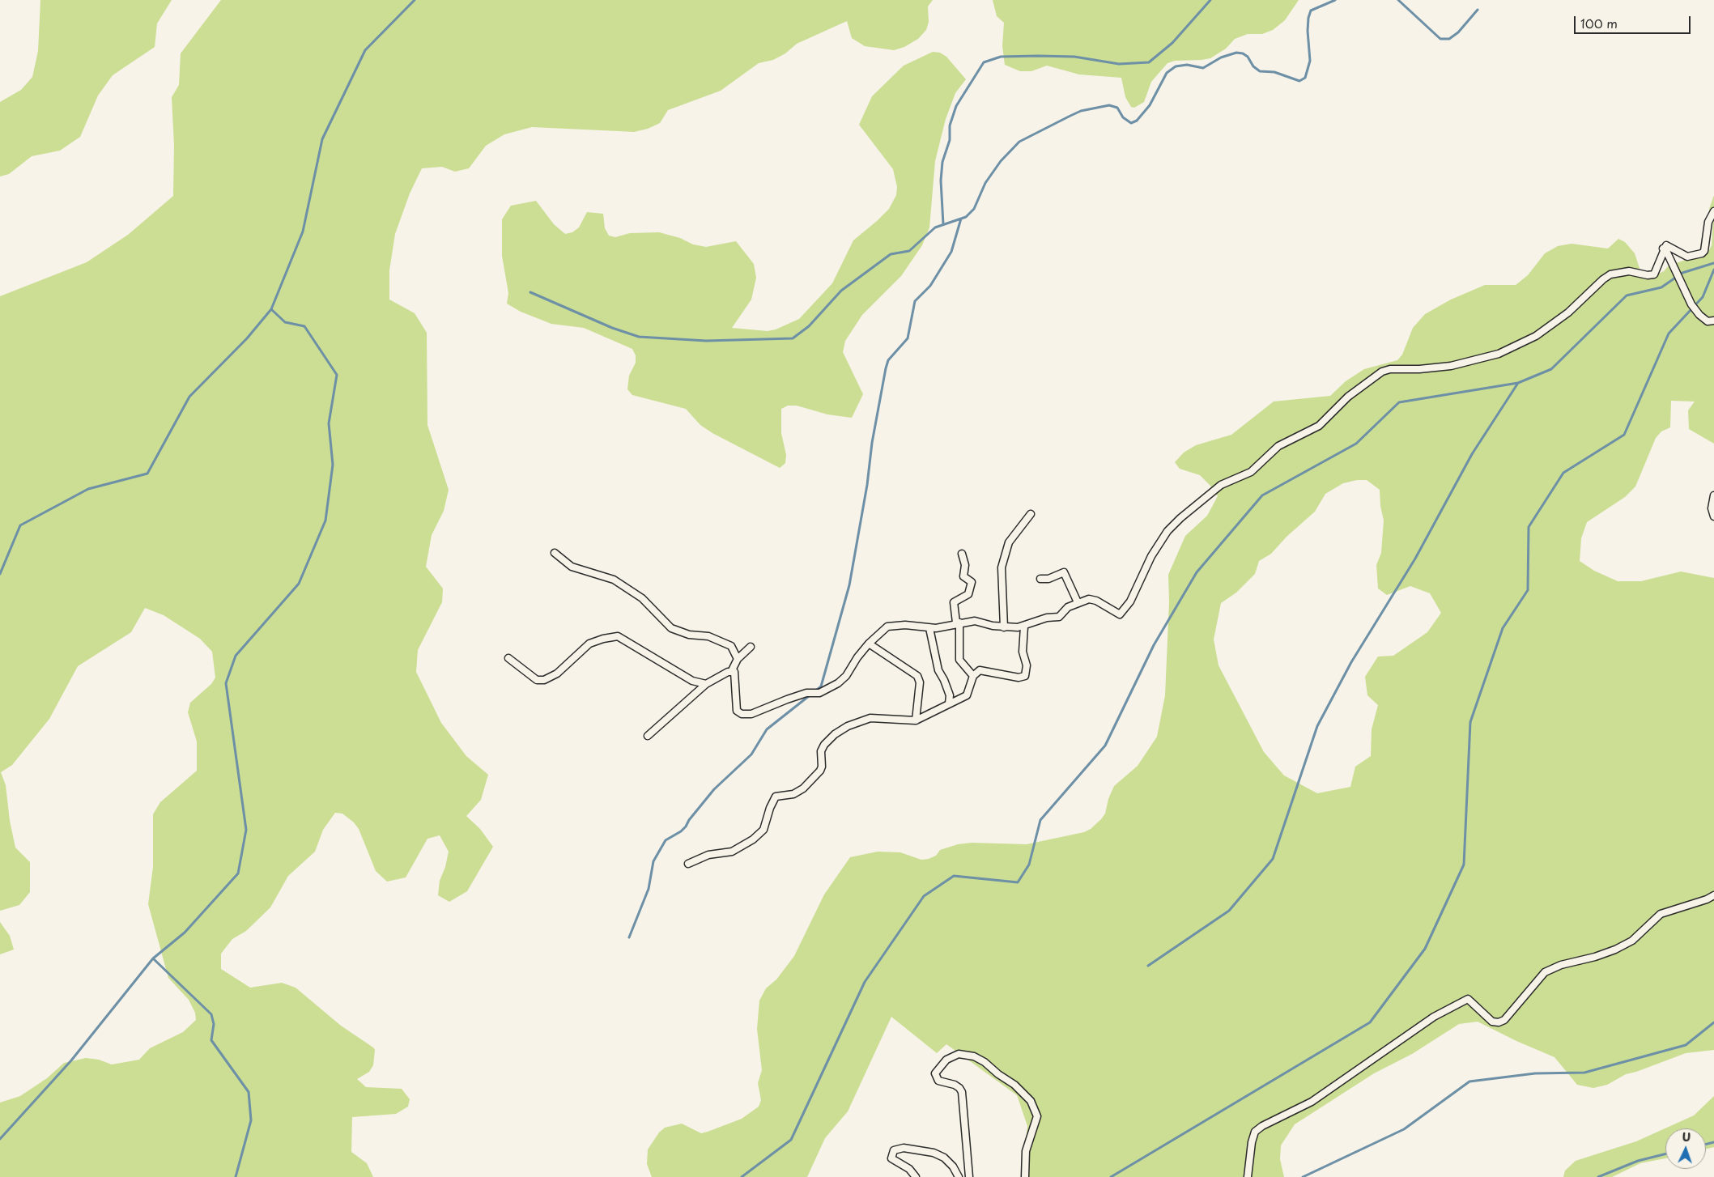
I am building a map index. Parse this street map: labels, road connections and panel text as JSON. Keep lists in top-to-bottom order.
{
  "scale_bar": "100 m",
  "north": "top"
}
